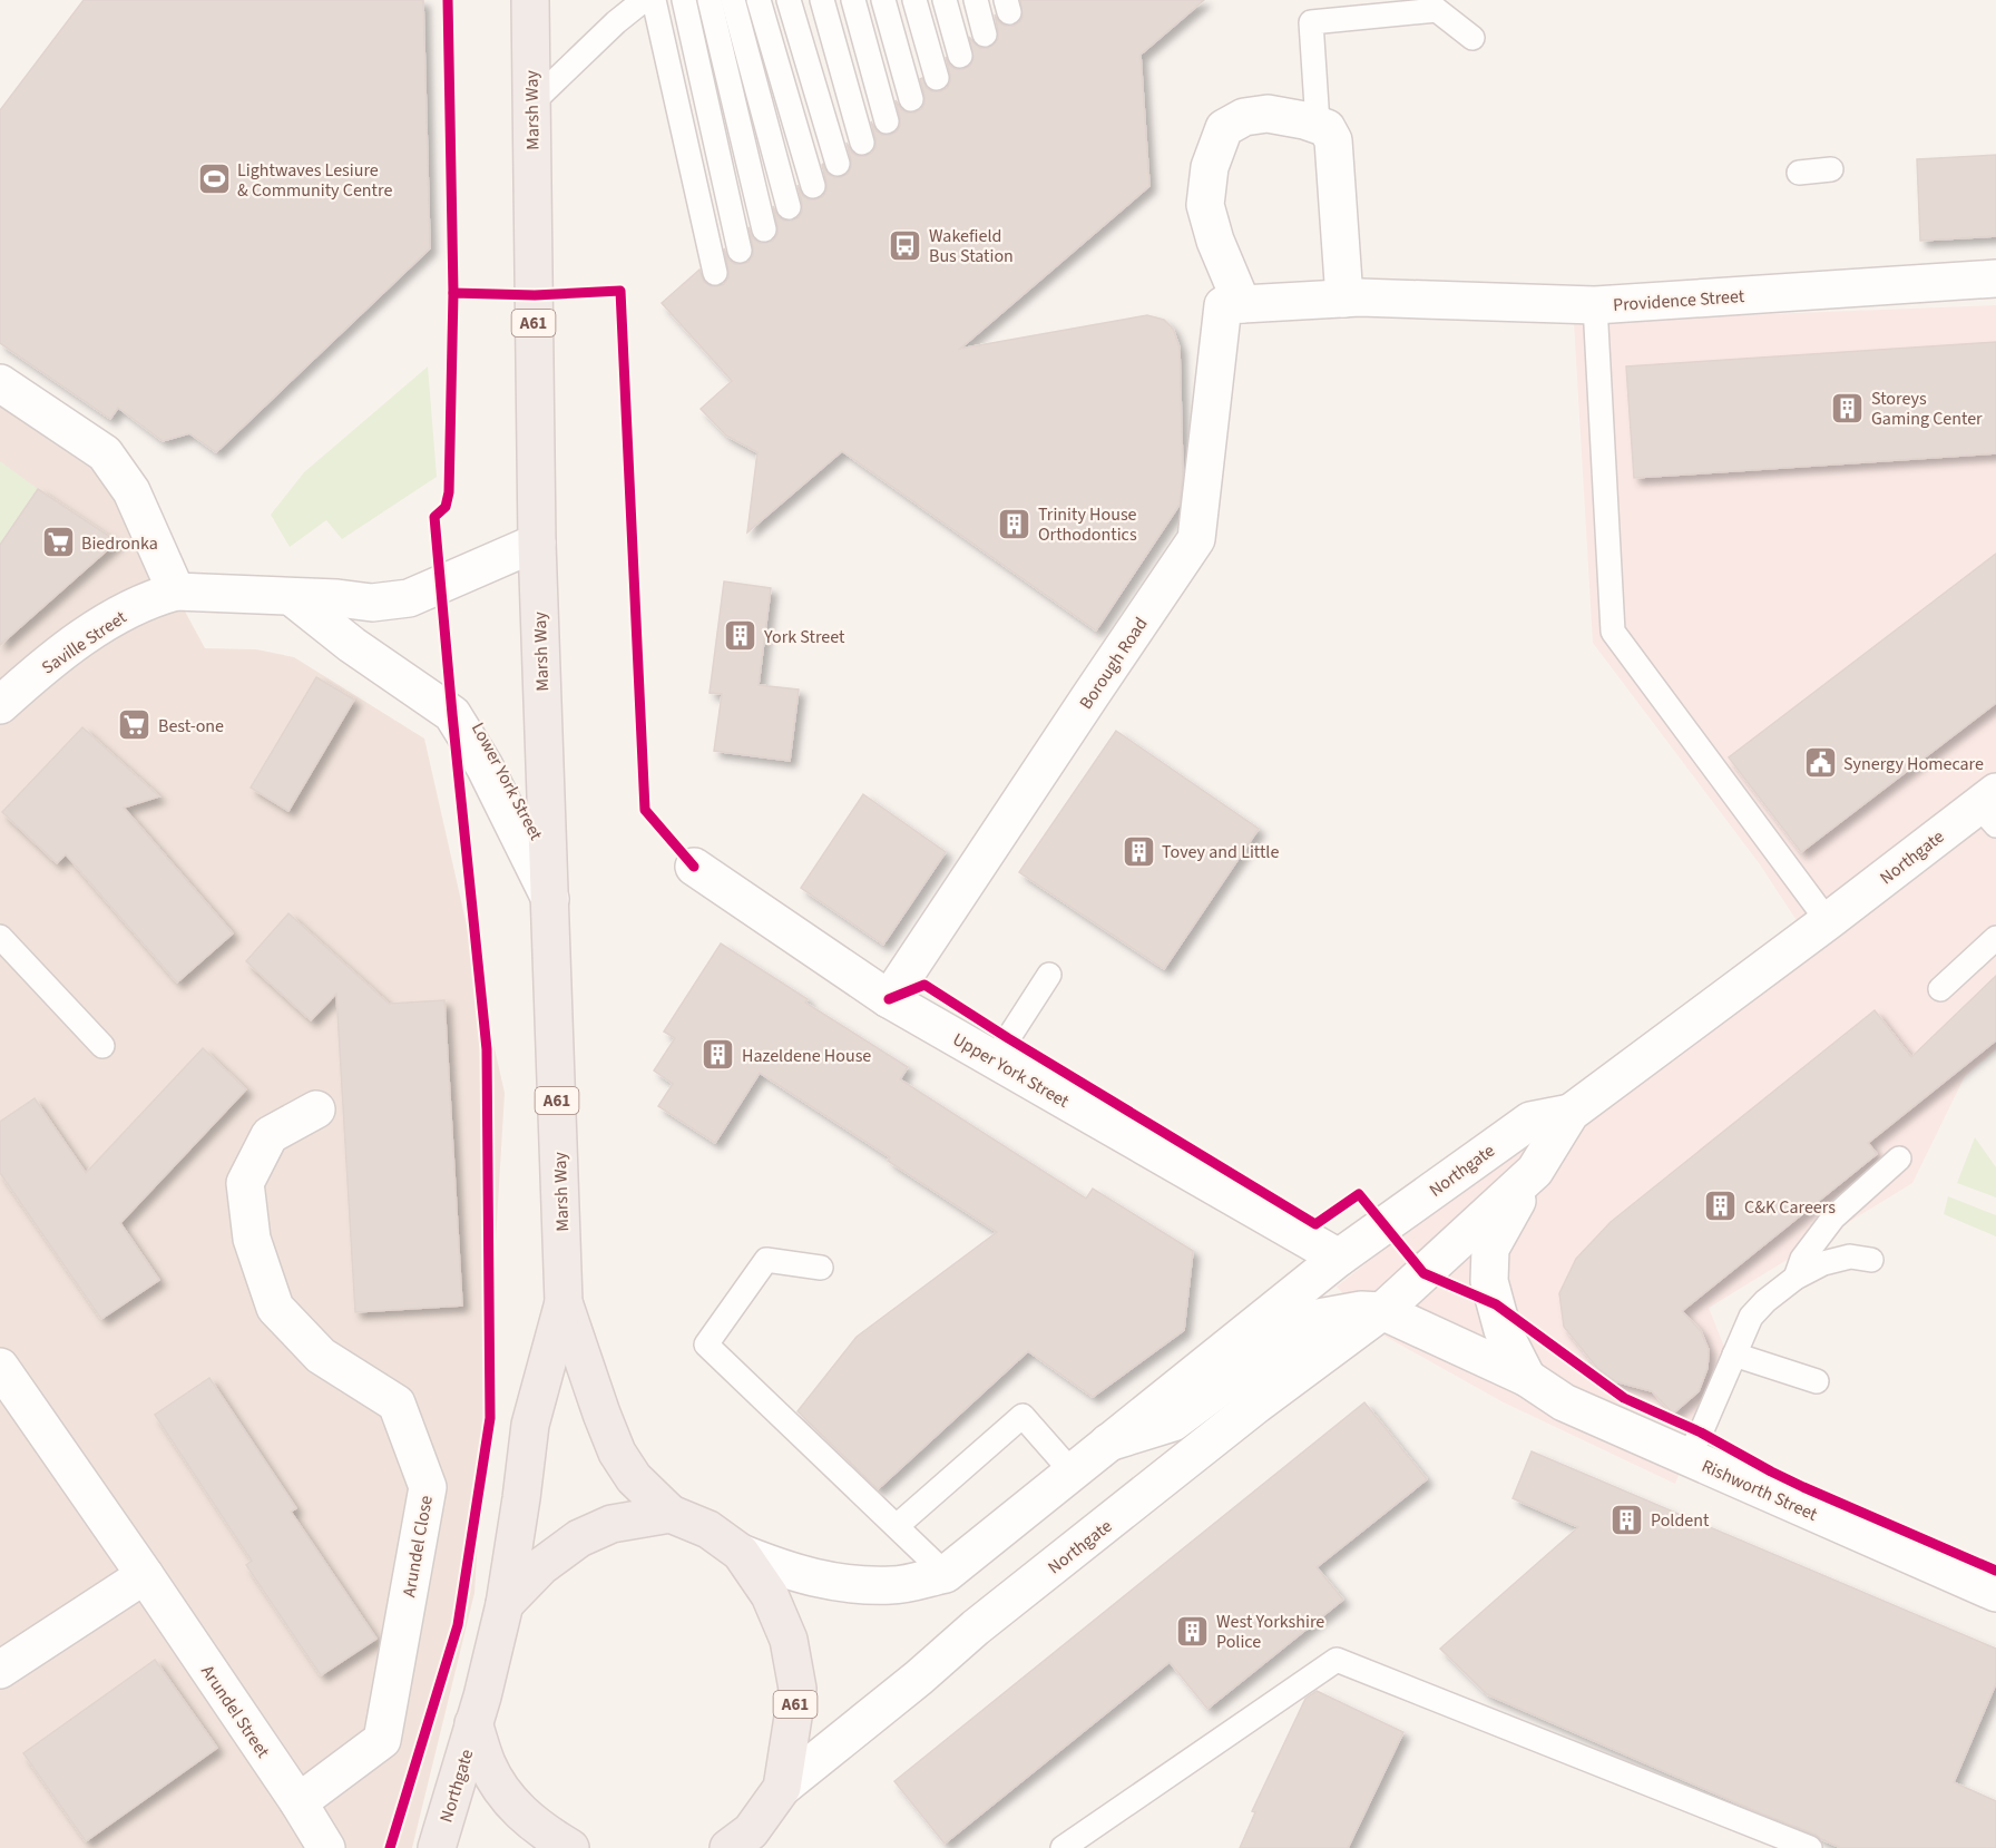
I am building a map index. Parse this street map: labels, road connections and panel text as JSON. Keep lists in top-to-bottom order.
{
  "streets": {
    "highway": ["Marsh Way", "A61", "Northgate"],
    "street": [
      "Providence Street",
      "Saville Street",
      "Borough Road",
      "Lower York Street",
      "Upper York Street",
      "Rishworth Street",
      "Arundel Close",
      "Arundel Street"
    ]
  },
  "crossings": [
    ["Marsh Way", "A61"],
    ["Marsh Way", "Lower York Street"],
    ["A61", "Northgate"],
    ["Borough Road", "Upper York Street"],
    ["Northgate", "Upper York Street"],
    ["Northgate", "Rishworth Street"],
    ["Arundel Close", "Arundel Street"]
  ],
  "places": {
    "sports": ["Lightwaves Lesiure & Community Centre"],
    "bus stop": ["Wakefield Bus Station"],
    "building": [
      "Storeys Gaming Center",
      "Trinity House Orthodontics",
      "York Street",
      "Tovey and Little",
      "Hazeldene House",
      "C&K Careers",
      "Poldent",
      "West Yorkshire Police"
    ],
    "supermarket": ["Biedronka", "Best-one"],
    "public building": ["Synergy Homecare"]
  }
}
